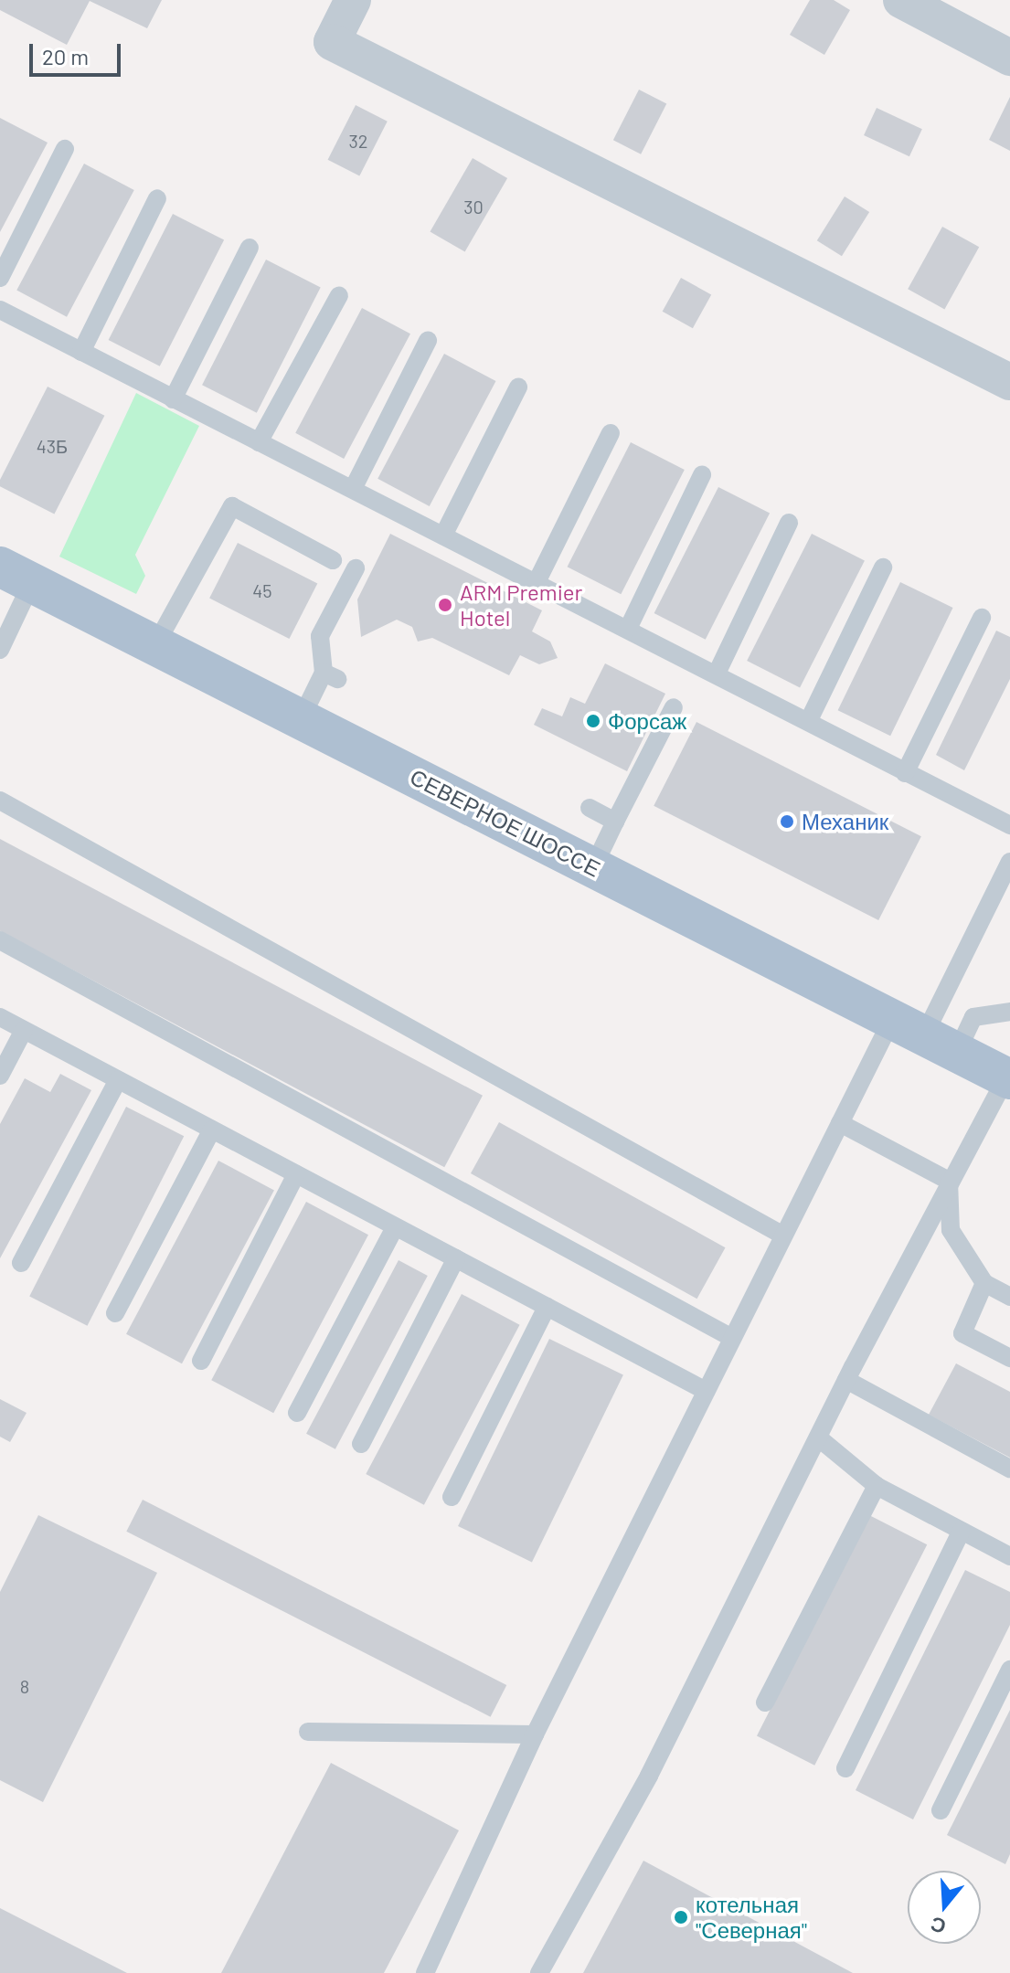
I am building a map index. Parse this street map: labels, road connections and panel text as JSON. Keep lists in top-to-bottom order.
{
  "streets": {
    "main road": ["СЕВЕРНОЕ ШОССЕ"]
  },
  "places": [
    "ARM Premier Hotel",
    "Форсаж",
    "Механик",
    "котельная \"Северная\""
  ],
  "house_numbers": [
    "32",
    "30",
    "43Б",
    "45",
    "8"
  ],
  "scale_bar": "20 m",
  "north": "bottom"
}
